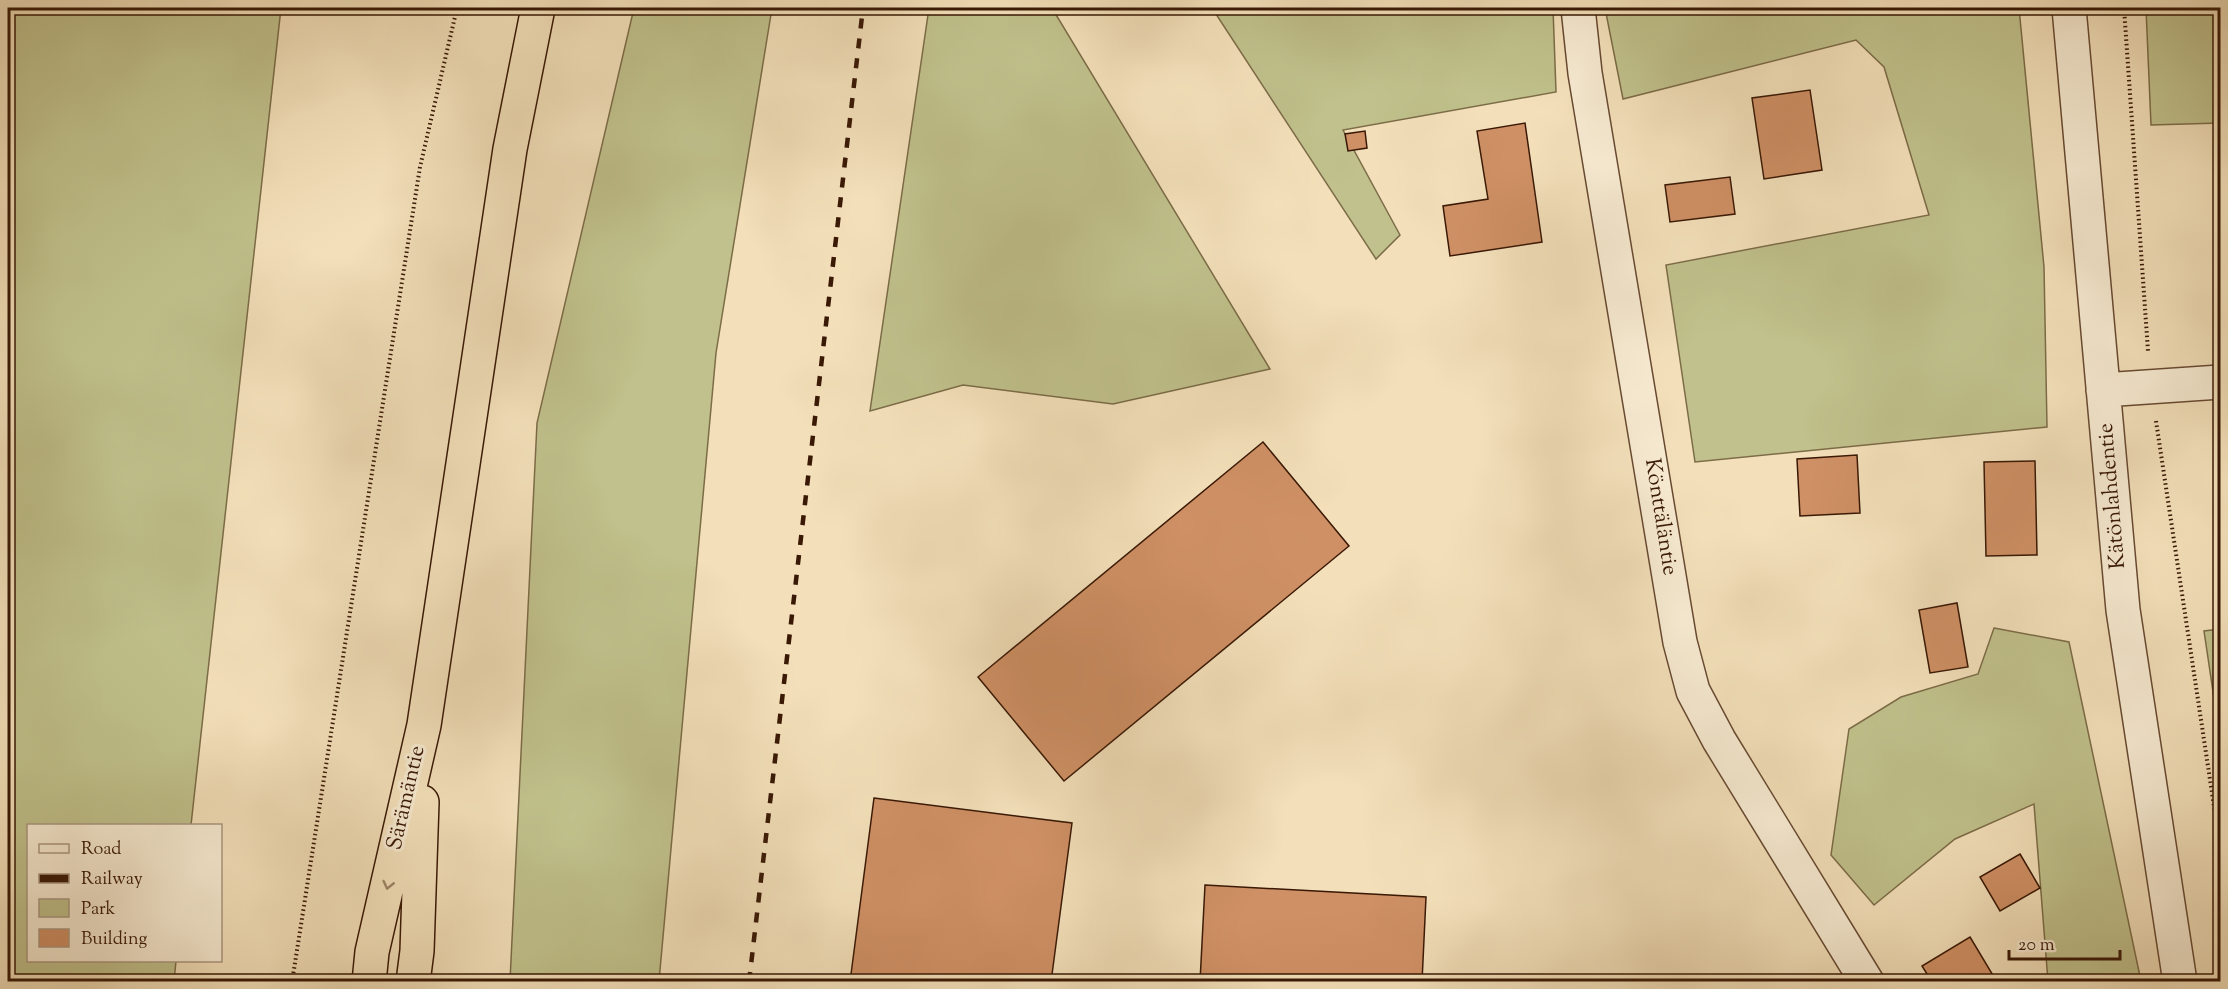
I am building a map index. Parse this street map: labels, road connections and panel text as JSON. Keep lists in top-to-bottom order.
{
  "streets": {
    "highway": ["Särämäntie"],
    "street": ["Kätönlahdentie", "Könttäläntie"]
  },
  "legend": [
    "Road",
    "Railway",
    "Park",
    "Building"
  ],
  "scale_bar": "20 m"
}
